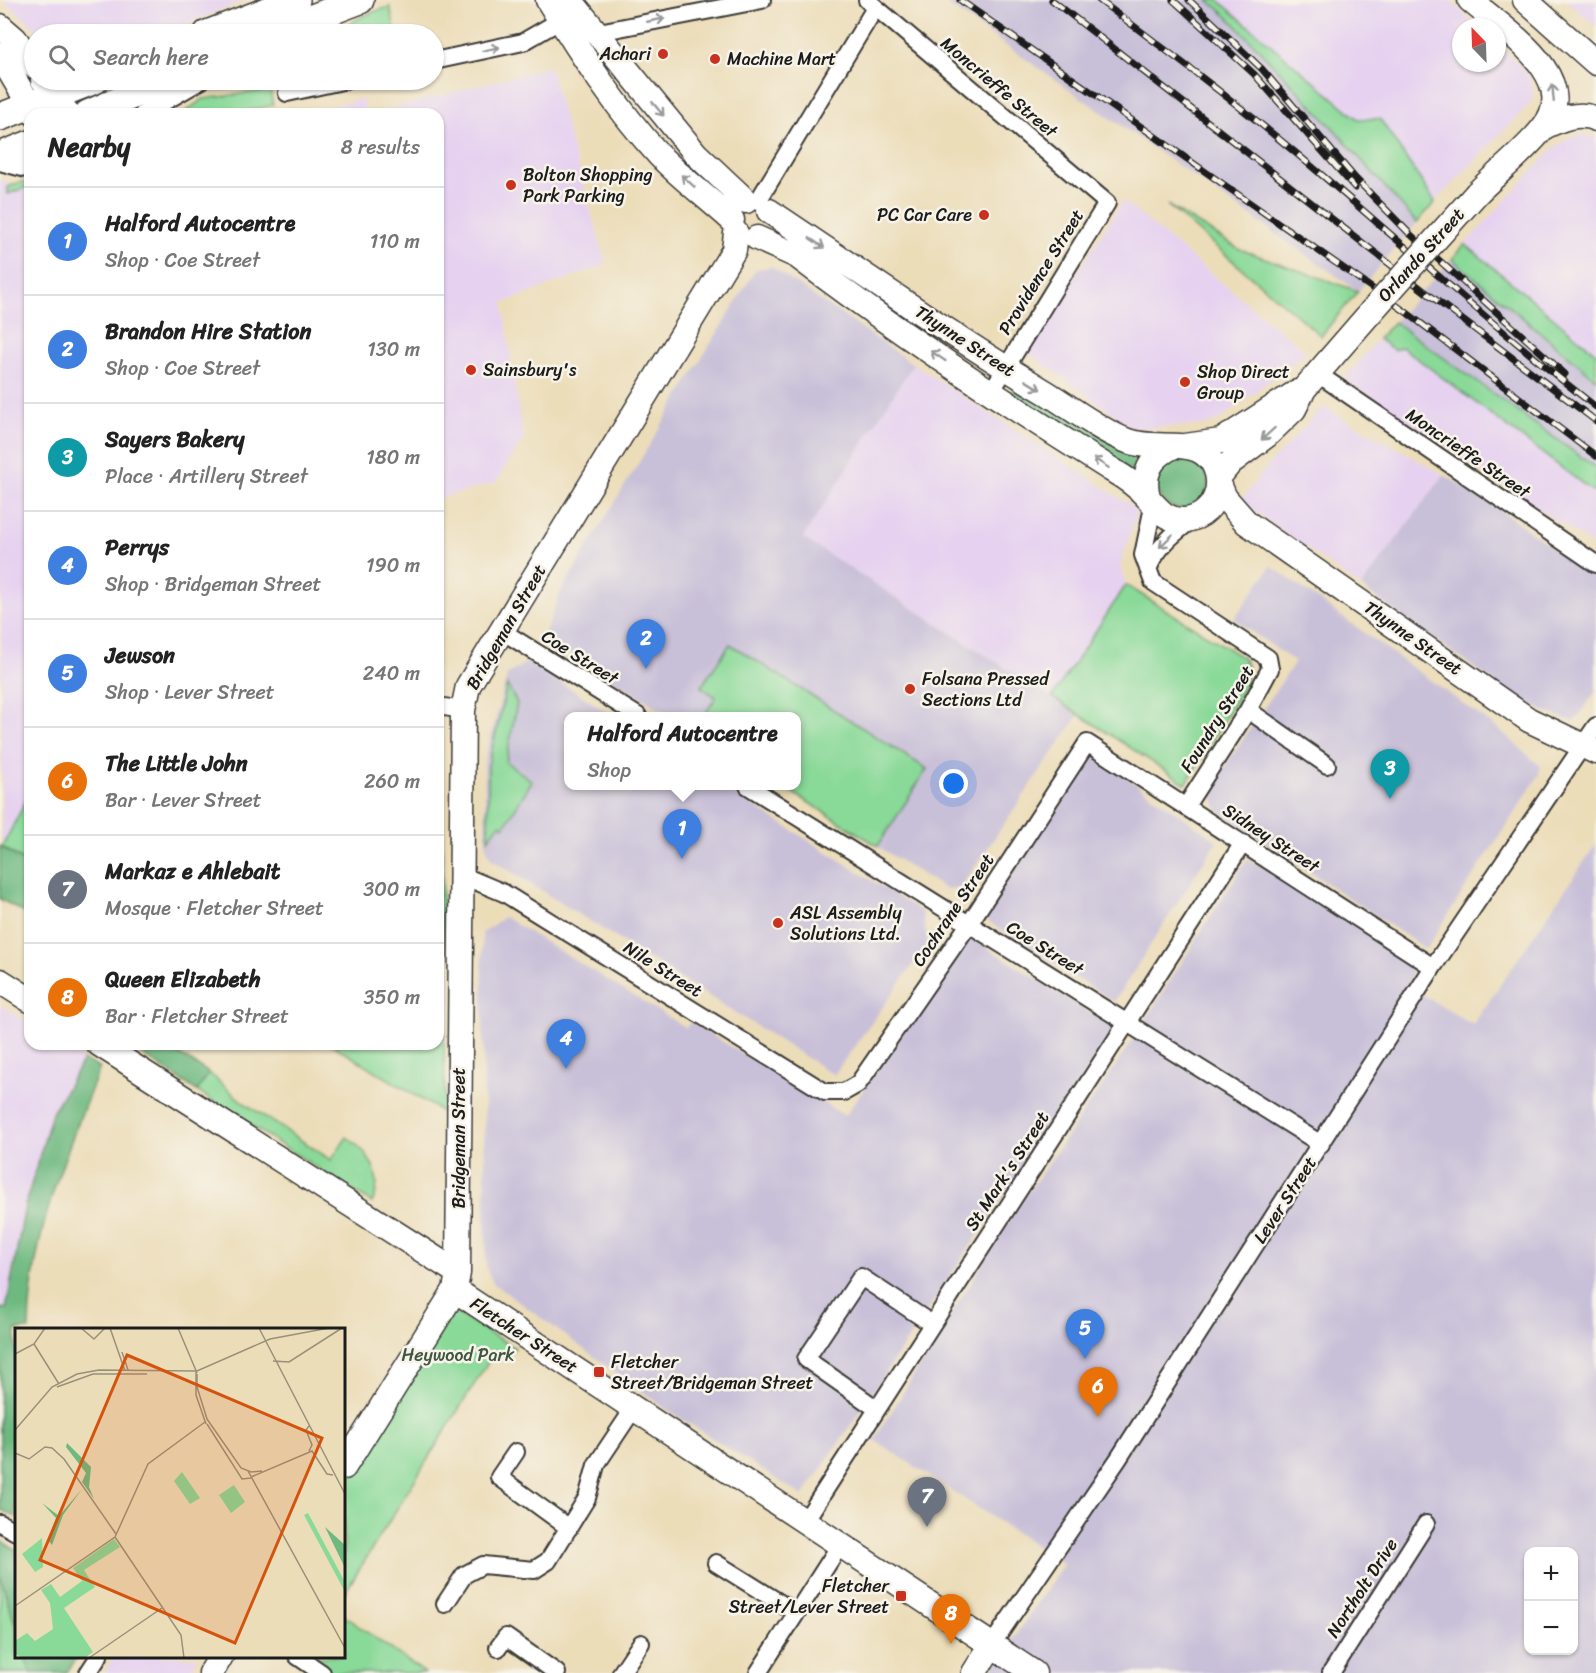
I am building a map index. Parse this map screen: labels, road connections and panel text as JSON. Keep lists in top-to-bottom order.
{
  "streets": {
    "street": [
      "Moncrieffe Street",
      "Orlando Street",
      "Providence Street",
      "Thynne Street",
      "Bridgeman Street",
      "Coe Street",
      "Foundry Street",
      "Sidney Street",
      "Cochrane Street",
      "Nile Street",
      "St Mark's Street",
      "Lever Street",
      "Fletcher Street",
      "Northolt Drive"
    ]
  },
  "crossings": [
    ["Moncrieffe Street", "Orlando Street"],
    ["Moncrieffe Street", "Providence Street"],
    ["Moncrieffe Street", "Bridgeman Street"],
    ["Orlando Street", "Thynne Street"],
    ["Providence Street", "Thynne Street"],
    ["Thynne Street", "Bridgeman Street"],
    ["Thynne Street", "Lever Street"],
    ["Bridgeman Street", "Coe Street"],
    ["Bridgeman Street", "Nile Street"],
    ["Bridgeman Street", "Fletcher Street"],
    ["Coe Street", "Cochrane Street"],
    ["Coe Street", "St Mark's Street"],
    ["Coe Street", "Lever Street"],
    ["Foundry Street", "Sidney Street"],
    ["Sidney Street", "Cochrane Street"],
    ["Sidney Street", "St Mark's Street"],
    ["Sidney Street", "Lever Street"],
    ["Cochrane Street", "Nile Street"],
    ["St Mark's Street", "Fletcher Street"],
    ["Lever Street", "Fletcher Street"]
  ],
  "parks": ["Heywood Park"],
  "places": {
    "other": [
      "Achari",
      "Machine Mart",
      "Bolton Shopping Park Parking",
      "PC Car Care",
      "Sainsbury's",
      "Shop Direct Group",
      "Folsana Pressed Sections Ltd",
      "ASL Assembly Solutions Ltd."
    ],
    "transit": ["Fletcher Street/Bridgeman Street", "Fletcher Street/Lever Street"]
  },
  "north": "top left",
  "page": {
    "search": "Search here",
    "heading": ["Nearby", "8 results"],
    "list": [
      {
        "mark": "1",
        "name": "Halford Autocentre",
        "note": "Shop · Coe Street",
        "value": "110 m"
      },
      {
        "mark": "2",
        "name": "Brandon Hire Station",
        "note": "Shop · Coe Street",
        "value": "130 m"
      },
      {
        "mark": "3",
        "name": "Sayers Bakery",
        "note": "Place · Artillery Street",
        "value": "180 m"
      },
      {
        "mark": "4",
        "name": "Perrys",
        "note": "Shop · Bridgeman Street",
        "value": "190 m"
      },
      {
        "mark": "5",
        "name": "Jewson",
        "note": "Shop · Lever Street",
        "value": "240 m"
      },
      {
        "mark": "6",
        "name": "The Little John",
        "note": "Bar · Lever Street",
        "value": "260 m"
      },
      {
        "mark": "7",
        "name": "Markaz e Ahlebait",
        "note": "Mosque · Fletcher Street",
        "value": "300 m"
      },
      {
        "mark": "8",
        "name": "Queen Elizabeth",
        "note": "Bar · Fletcher Street",
        "value": "350 m"
      }
    ],
    "pins": [
      "2",
      "3",
      "1",
      "4",
      "5",
      "6",
      "7",
      "8"
    ],
    "popup": ["Halford Autocentre", "Shop"],
    "map_buttons": ["+", "−"]
  }
}
